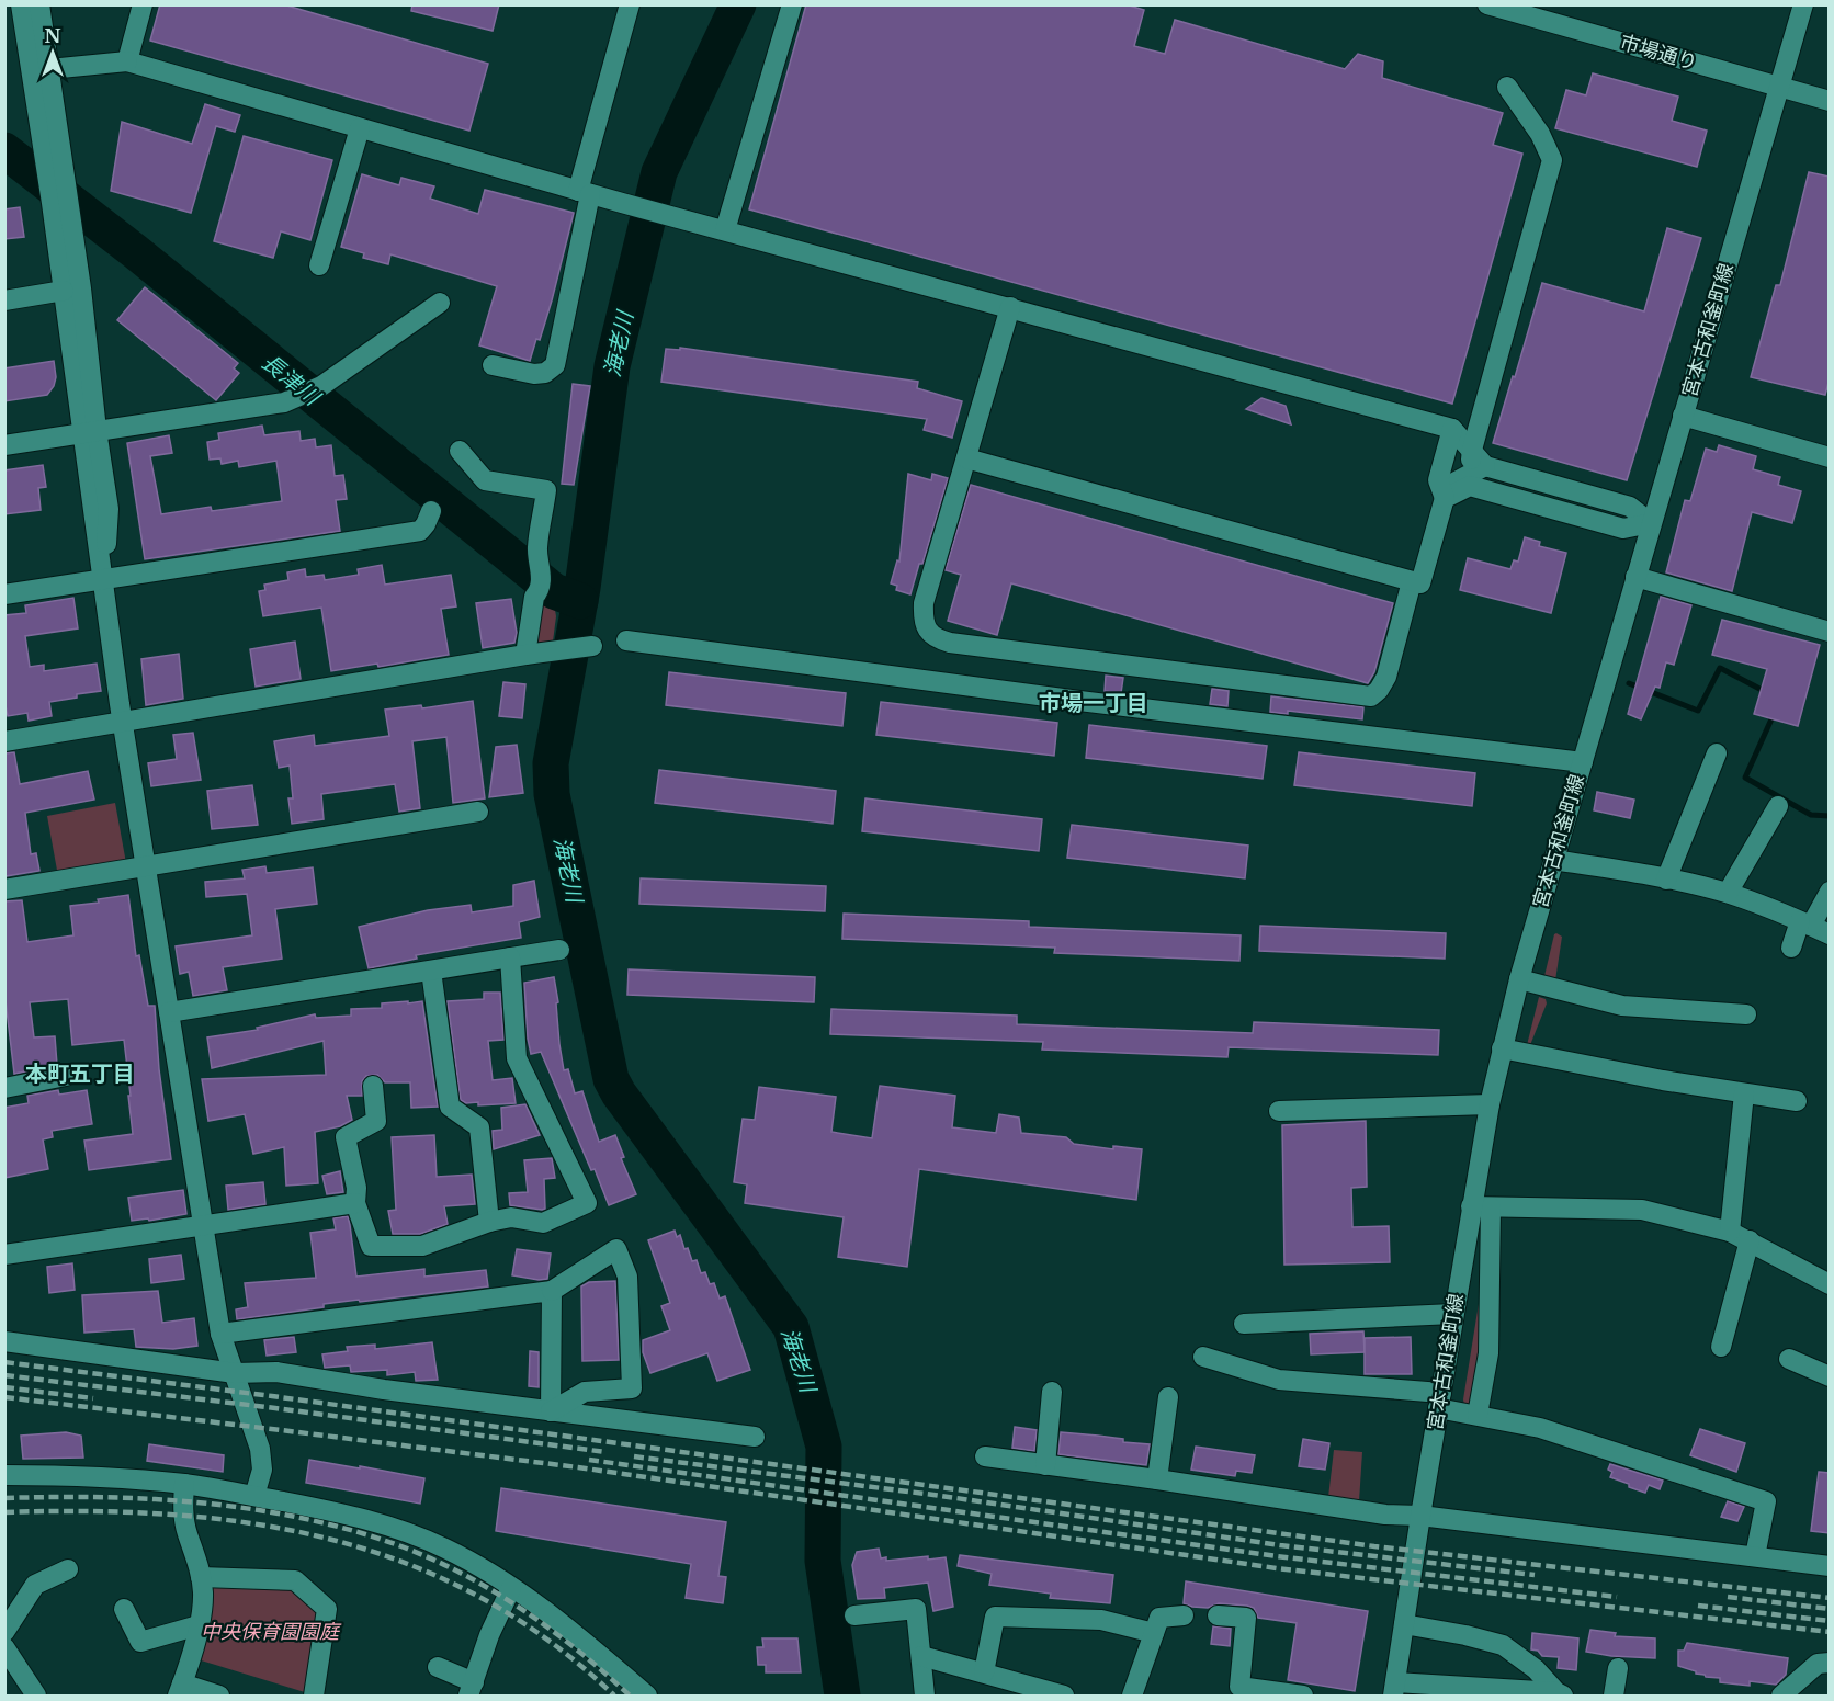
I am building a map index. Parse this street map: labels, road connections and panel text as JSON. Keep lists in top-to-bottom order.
{
  "streets": {
    "street": ["市場通り", "宮本古和釜町線"]
  },
  "crossings": [
    ["市場通り", "宮本古和釜町線"]
  ],
  "districts": ["市場一丁目", "本町五丁目"],
  "water": ["海老川", "長津川"],
  "parks": ["中央保育園園庭"],
  "north": "top"
}
